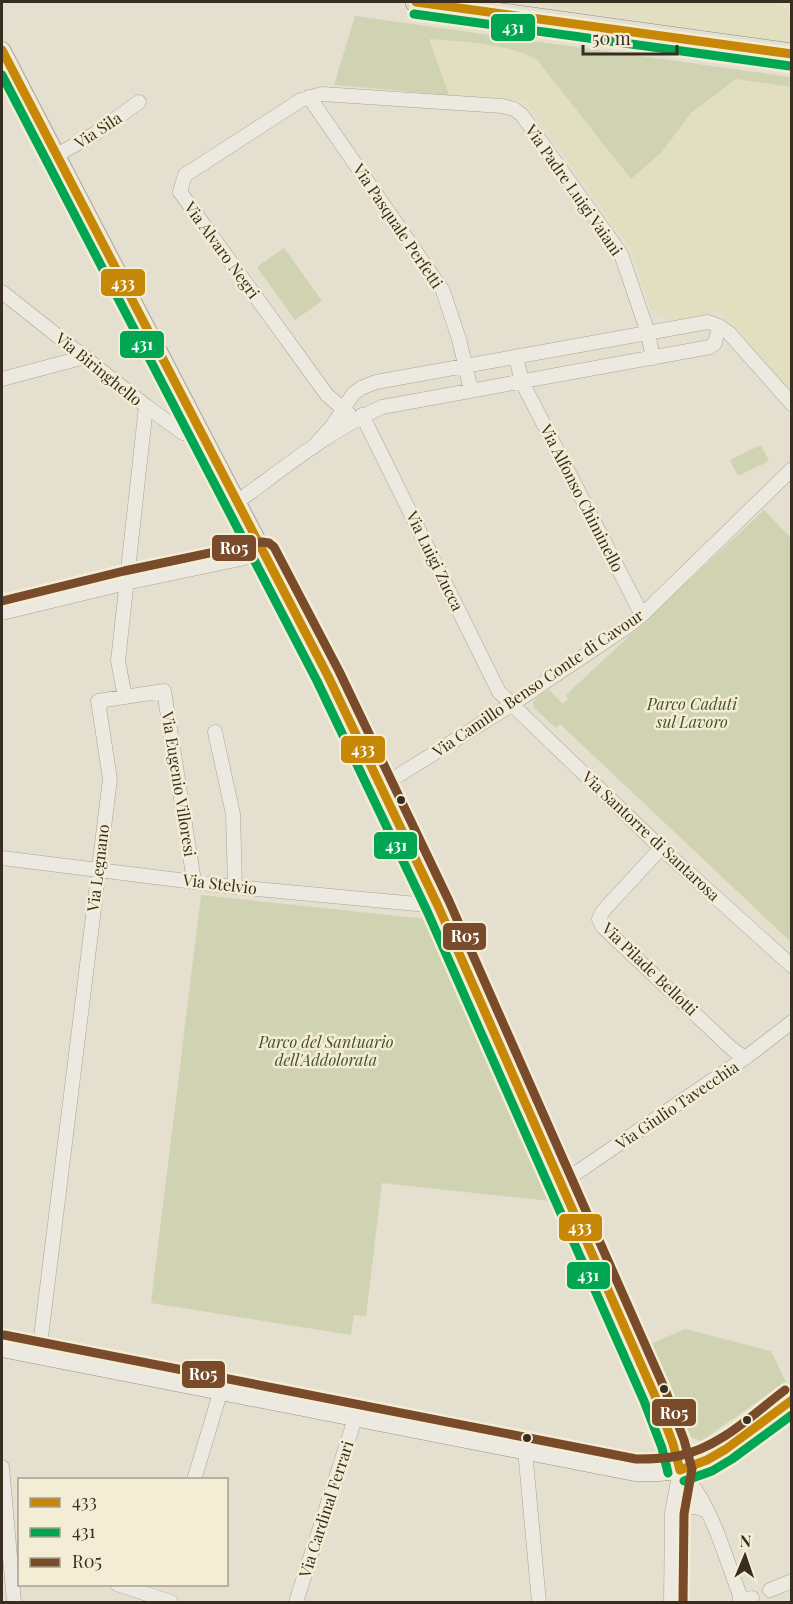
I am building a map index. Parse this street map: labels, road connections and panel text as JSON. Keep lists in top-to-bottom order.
{
  "streets": {
    "street": [
      "Via Sila",
      "Via Padre Luigi Vaiani",
      "Via Pasquale Perfetti",
      "Via Alvaro Negri",
      "Via Biringhello",
      "Via Alfonso Chiminello",
      "Via Luigi Zucca",
      "Via Camillo Benso Conte di Cavour",
      "Via Eugenio Villoresi",
      "Via Santorre di Santarosa",
      "Via Legnano",
      "Via Stelvio",
      "Via Pilade Bellotti",
      "Via Giulio Tavecchia",
      "Via Cardinal Ferrari"
    ]
  },
  "crossings": [
    ["Via Padre Luigi Vaiani", "Via Pasquale Perfetti"],
    ["Via Padre Luigi Vaiani", "Via Alvaro Negri"],
    ["Via Pasquale Perfetti", "Via Alvaro Negri"],
    ["Via Alfonso Chiminello", "Via Camillo Benso Conte di Cavour"],
    ["Via Luigi Zucca", "Via Camillo Benso Conte di Cavour"],
    ["Via Luigi Zucca", "Via Santorre di Santarosa"],
    ["Via Camillo Benso Conte di Cavour", "Via Santorre di Santarosa"],
    ["Via Eugenio Villoresi", "Via Legnano"],
    ["Via Eugenio Villoresi", "Via Stelvio"],
    ["Via Santorre di Santarosa", "Via Pilade Bellotti"],
    ["Via Legnano", "Via Stelvio"],
    ["Via Pilade Bellotti", "Via Giulio Tavecchia"]
  ],
  "parks": ["Parco Caduti sul Lavoro", "Parco del Santuario dell'Addolorata"],
  "lines": ["transit line 433", "transit line 431", "transit line R05"],
  "legend": ["433", "431", "R05"],
  "scale_bar": "50 m",
  "north": "top"
}
